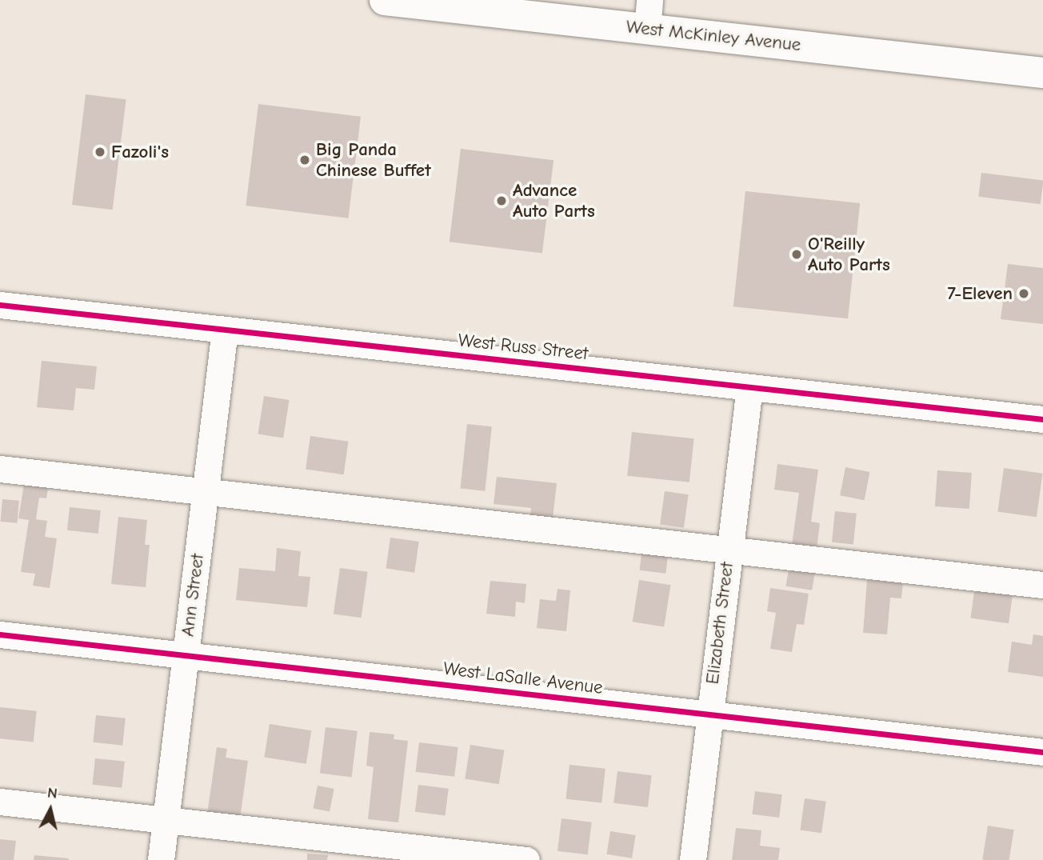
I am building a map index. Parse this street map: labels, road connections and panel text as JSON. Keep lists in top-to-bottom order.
{
  "streets": {
    "main road": ["West McKinley Avenue"],
    "street": [
      "West Russ Street",
      "Ann Street",
      "Elizabeth Street",
      "West LaSalle Avenue"
    ]
  },
  "crossings": [
    ["West Russ Street", "Ann Street"],
    ["West Russ Street", "Elizabeth Street"],
    ["Ann Street", "West LaSalle Avenue"],
    ["Elizabeth Street", "West LaSalle Avenue"]
  ],
  "places": [
    "Fazoli's",
    "Big Panda Chinese Buffet",
    "Advance Auto Parts",
    "O'Reilly Auto Parts",
    "7-Eleven"
  ],
  "north": "top"
}
